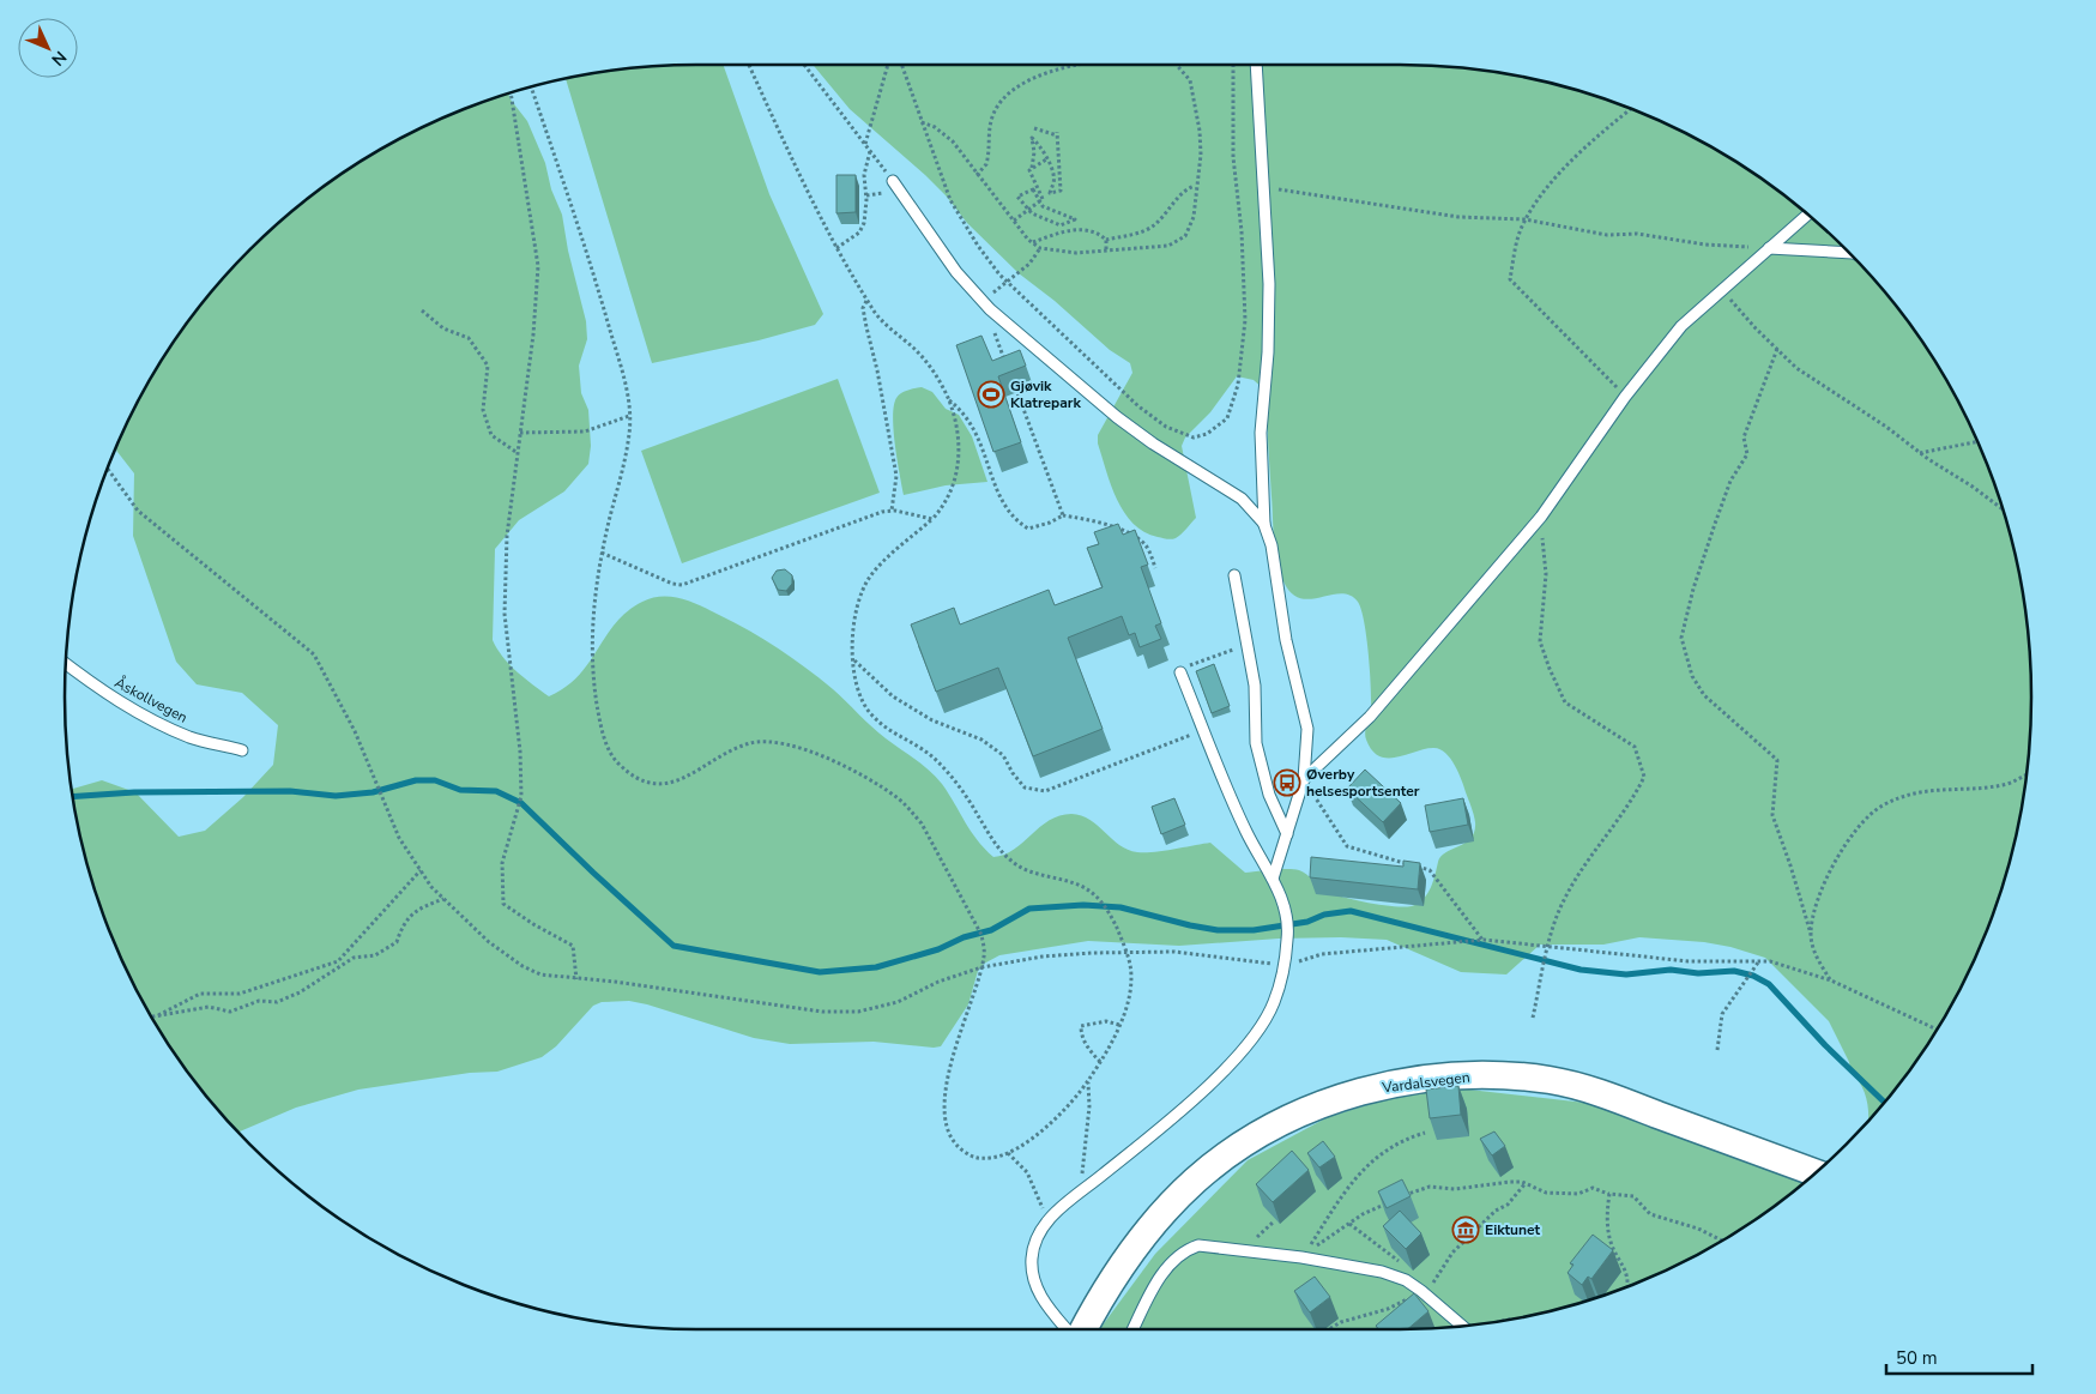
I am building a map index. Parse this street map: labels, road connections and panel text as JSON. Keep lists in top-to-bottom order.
{
  "streets": {
    "main road": ["Vardalsvegen"],
    "lane": ["Åskollvegen"]
  },
  "places": {
    "sports": ["Gjøvik Klatrepark"],
    "bus stop": ["Øverby helsesportsenter"],
    "museum": ["Eiktunet"]
  },
  "scale_bar": "50 m",
  "north": "bottom right"
}
